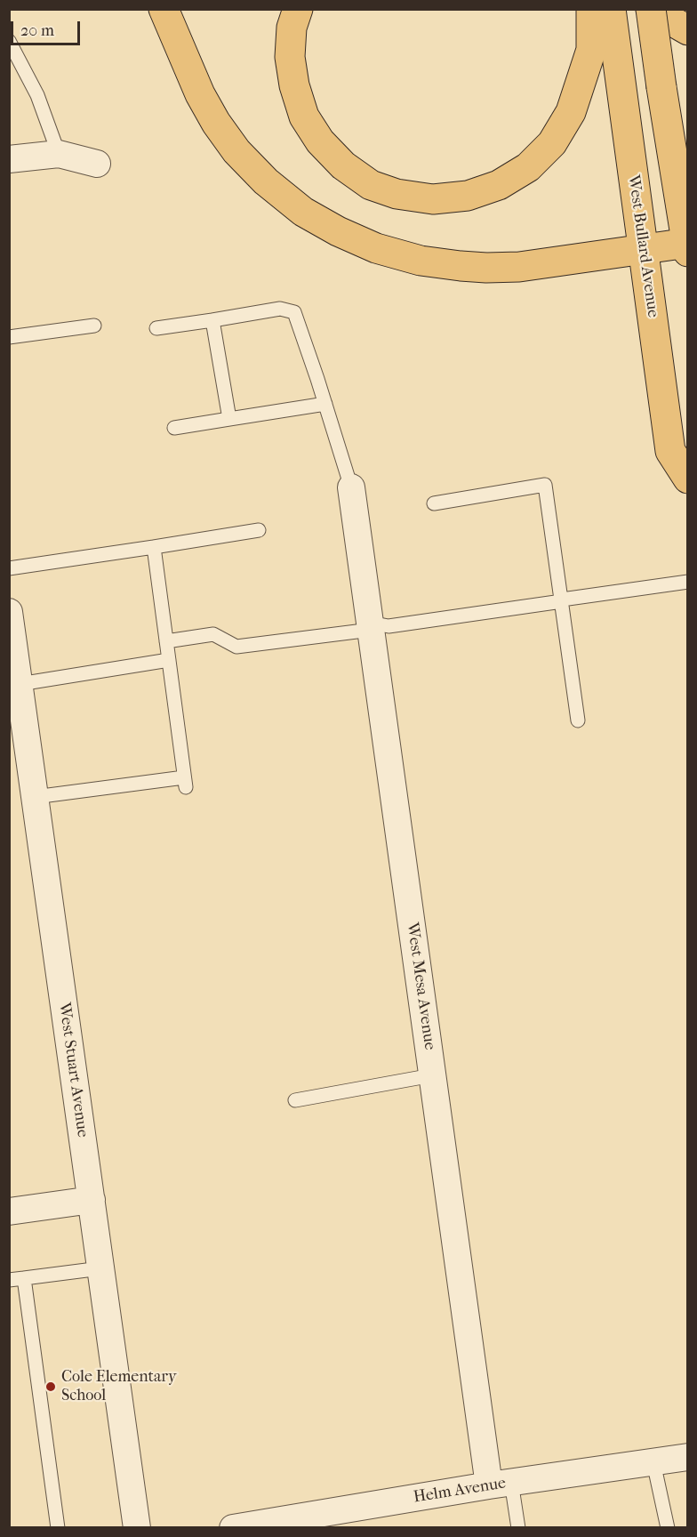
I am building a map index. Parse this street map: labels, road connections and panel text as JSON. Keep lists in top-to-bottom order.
{
  "streets": {
    "main road": ["West Bullard Avenue"],
    "street": ["West Mesa Avenue", "West Stuart Avenue", "Helm Avenue"]
  },
  "crossings": [
    ["West Mesa Avenue", "Helm Avenue"]
  ],
  "places": ["Cole Elementary School"],
  "scale_bar": "20 m"
}
